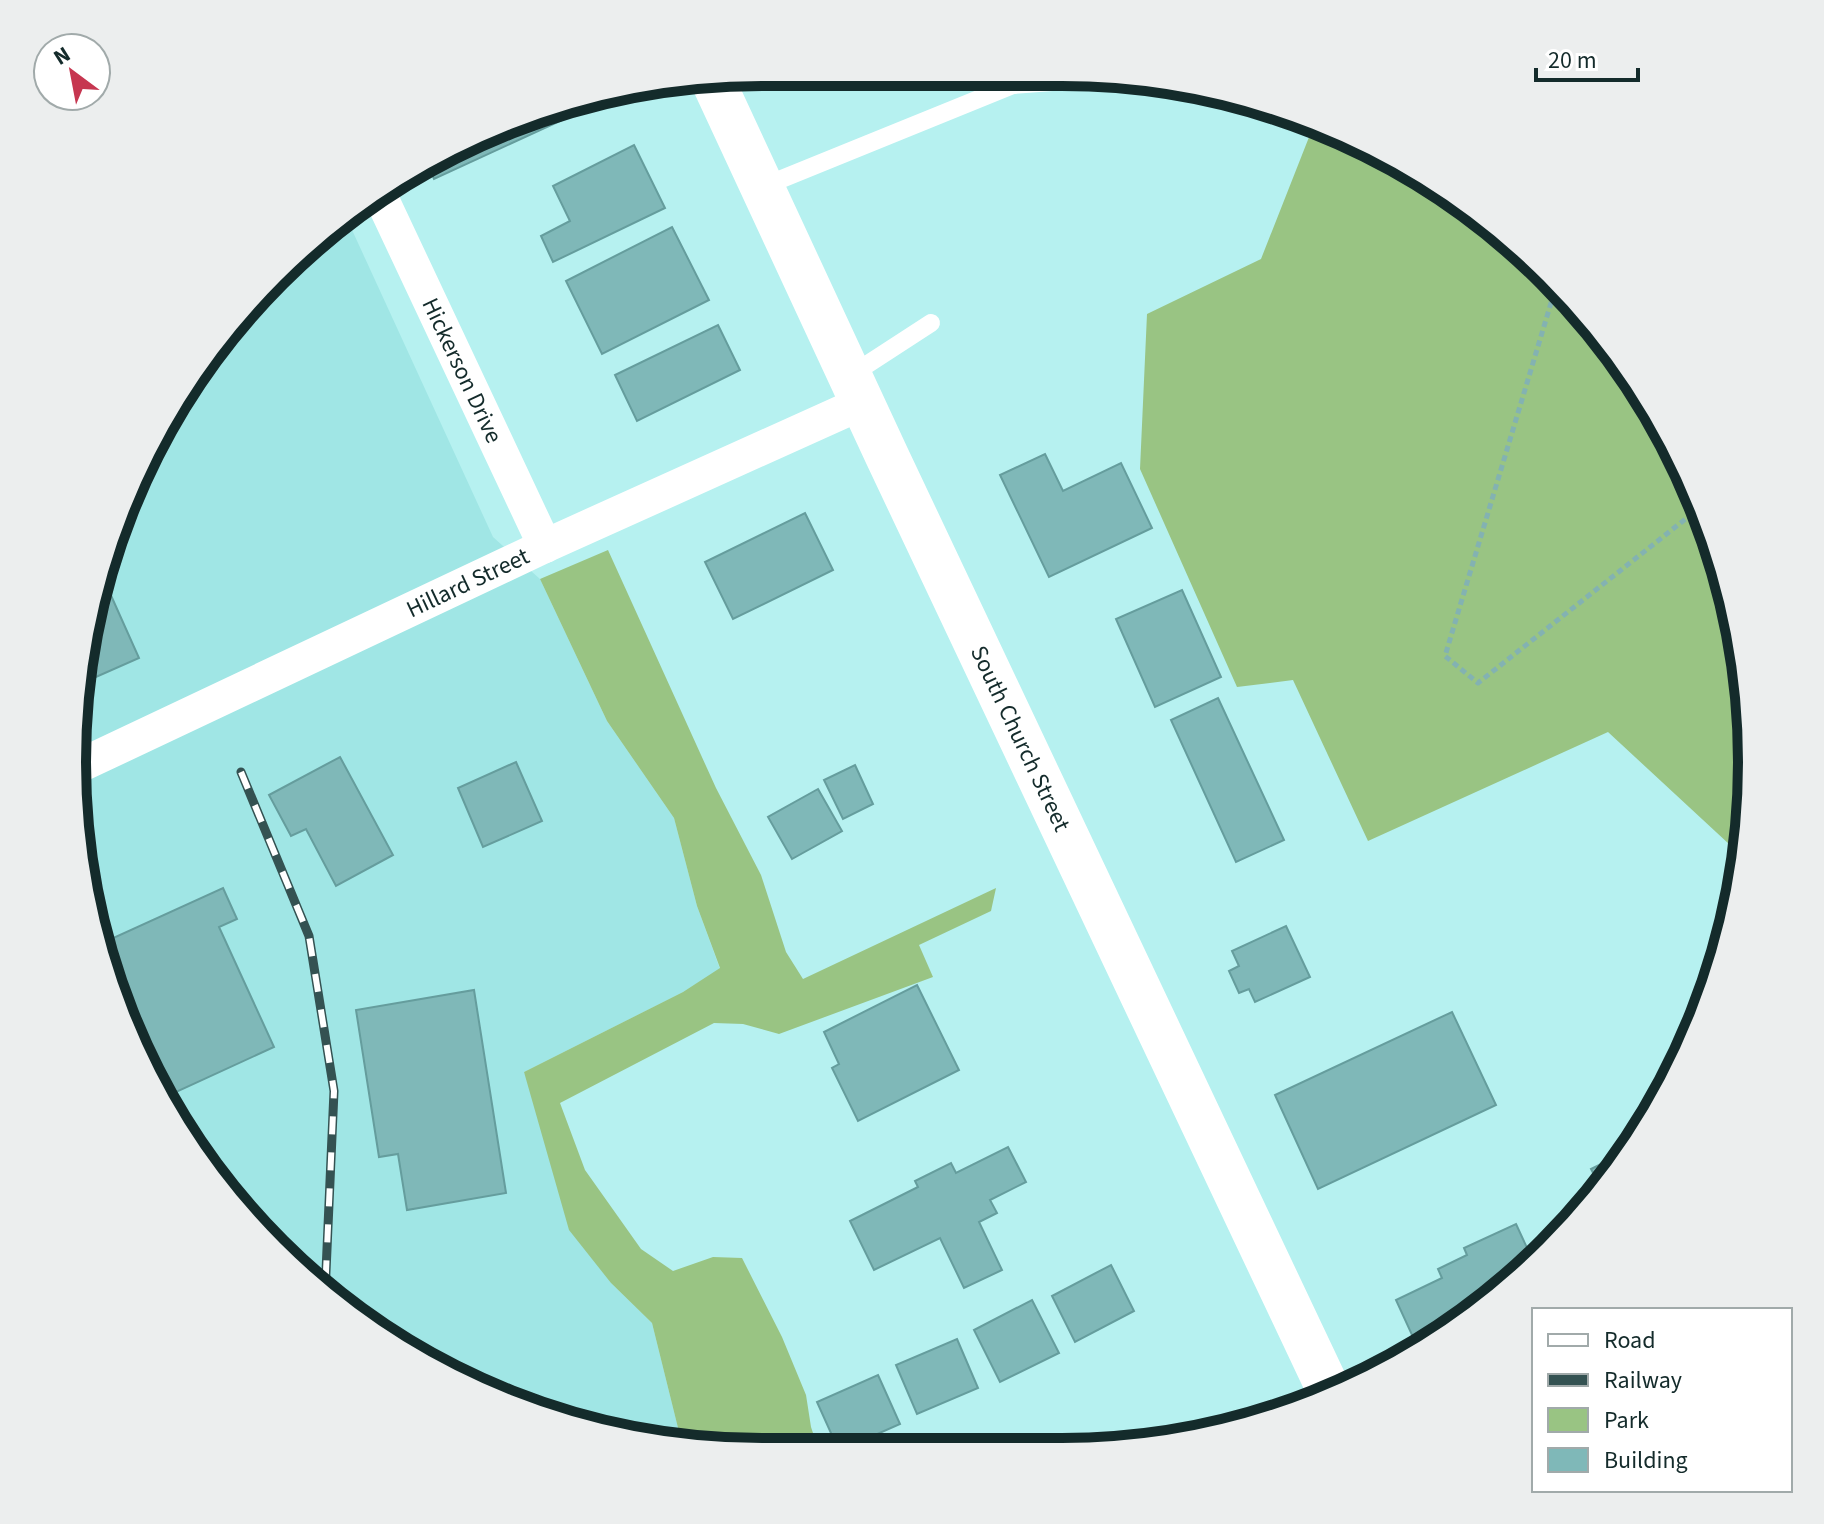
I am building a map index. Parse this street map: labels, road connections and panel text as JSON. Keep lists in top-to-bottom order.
{
  "streets": {
    "main road": ["South Church Street"],
    "street": ["Hickerson Drive", "Hillard Street"]
  },
  "crossings": [
    ["Hickerson Drive", "Hillard Street"],
    ["Hillard Street", "South Church Street"]
  ],
  "legend": [
    "Road",
    "Railway",
    "Park",
    "Building"
  ],
  "scale_bar": "20 m",
  "north": "top left"
}
